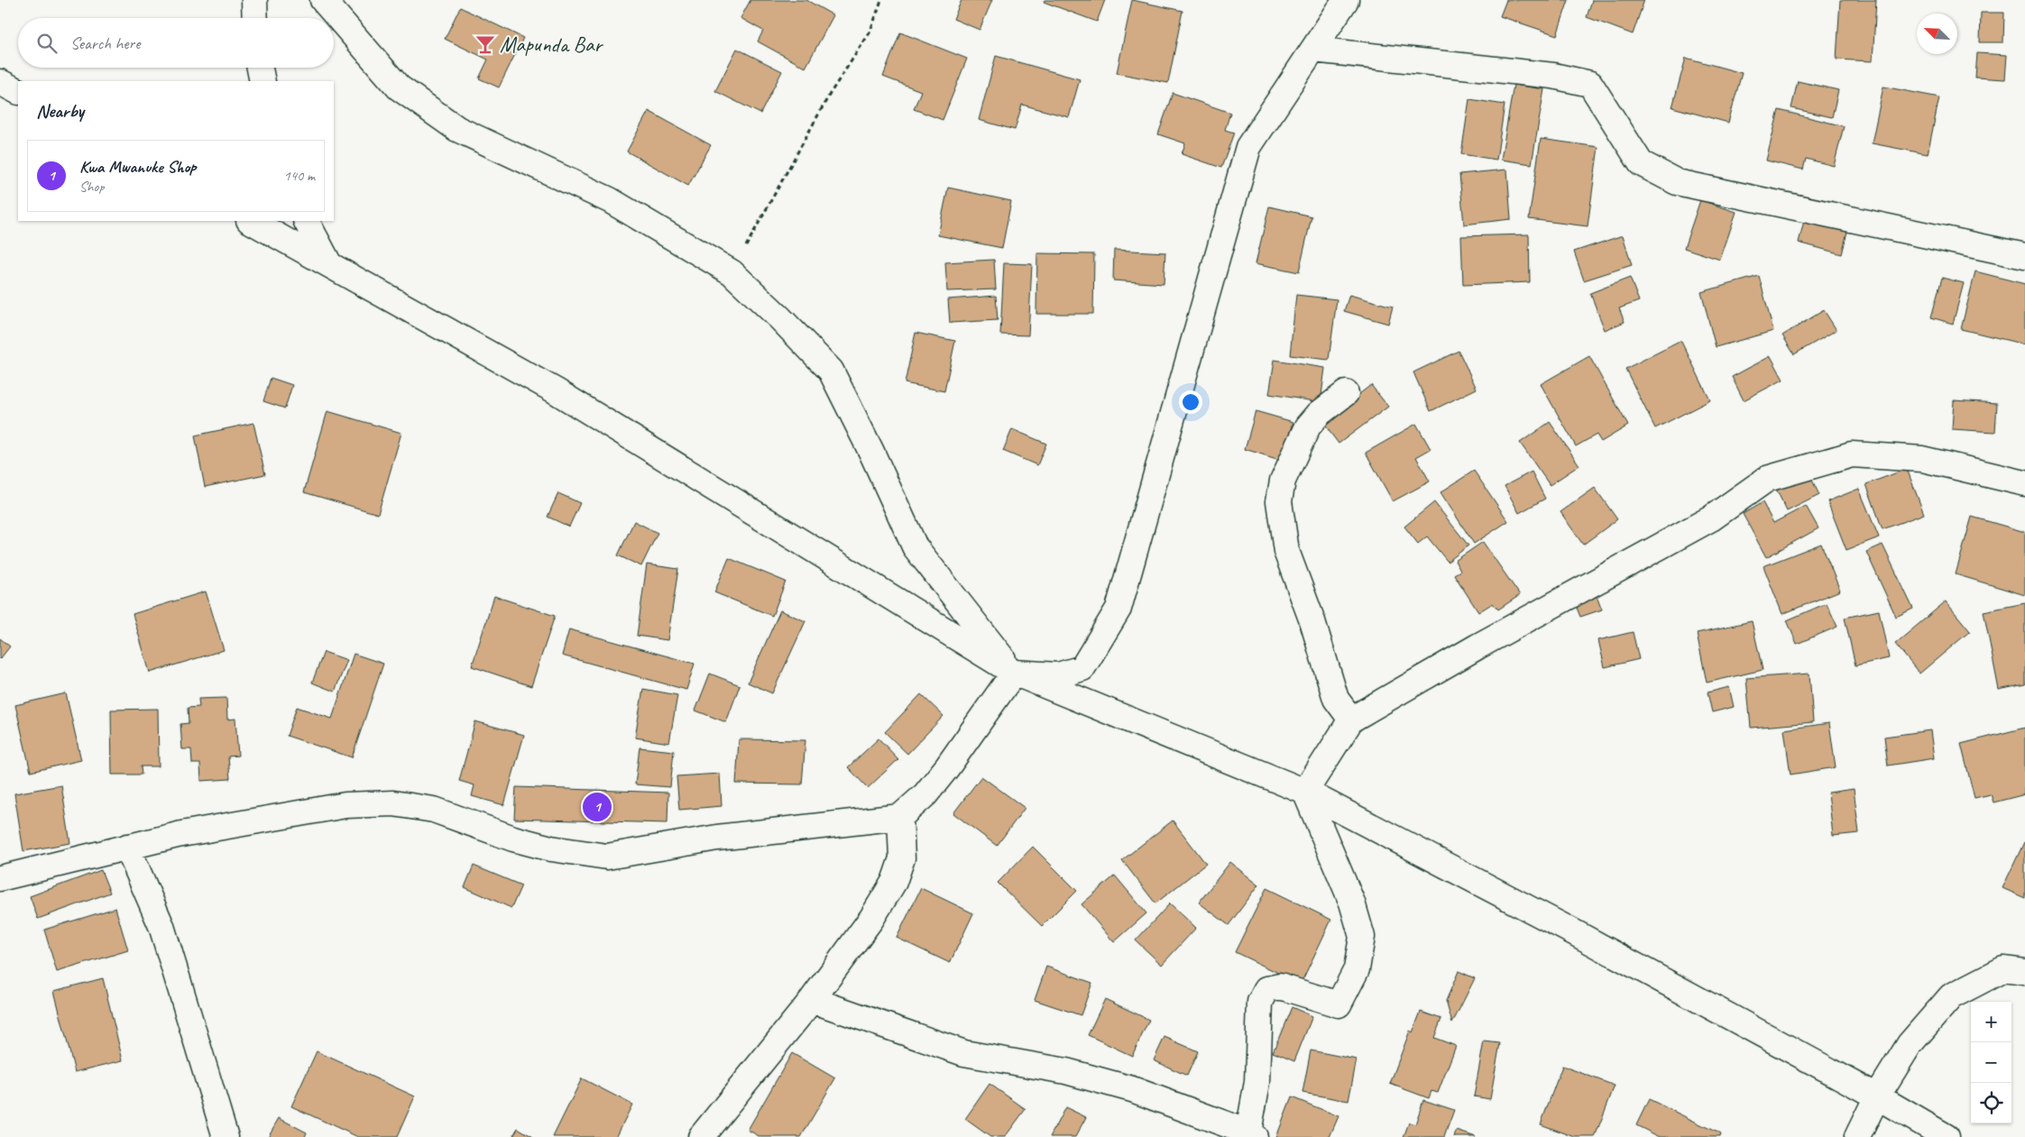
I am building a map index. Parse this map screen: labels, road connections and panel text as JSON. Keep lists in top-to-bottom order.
{
  "places": {
    "bar": ["Mapunda Bar"]
  },
  "north": "top left",
  "page": {
    "search": "Search here",
    "heading": "Nearby",
    "list": [
      {
        "mark": "1",
        "name": "Kwa Mwanuke Shop",
        "note": "Shop",
        "value": "140 m"
      }
    ],
    "pins": "1",
    "map_buttons": ["+", "−"]
  }
}
